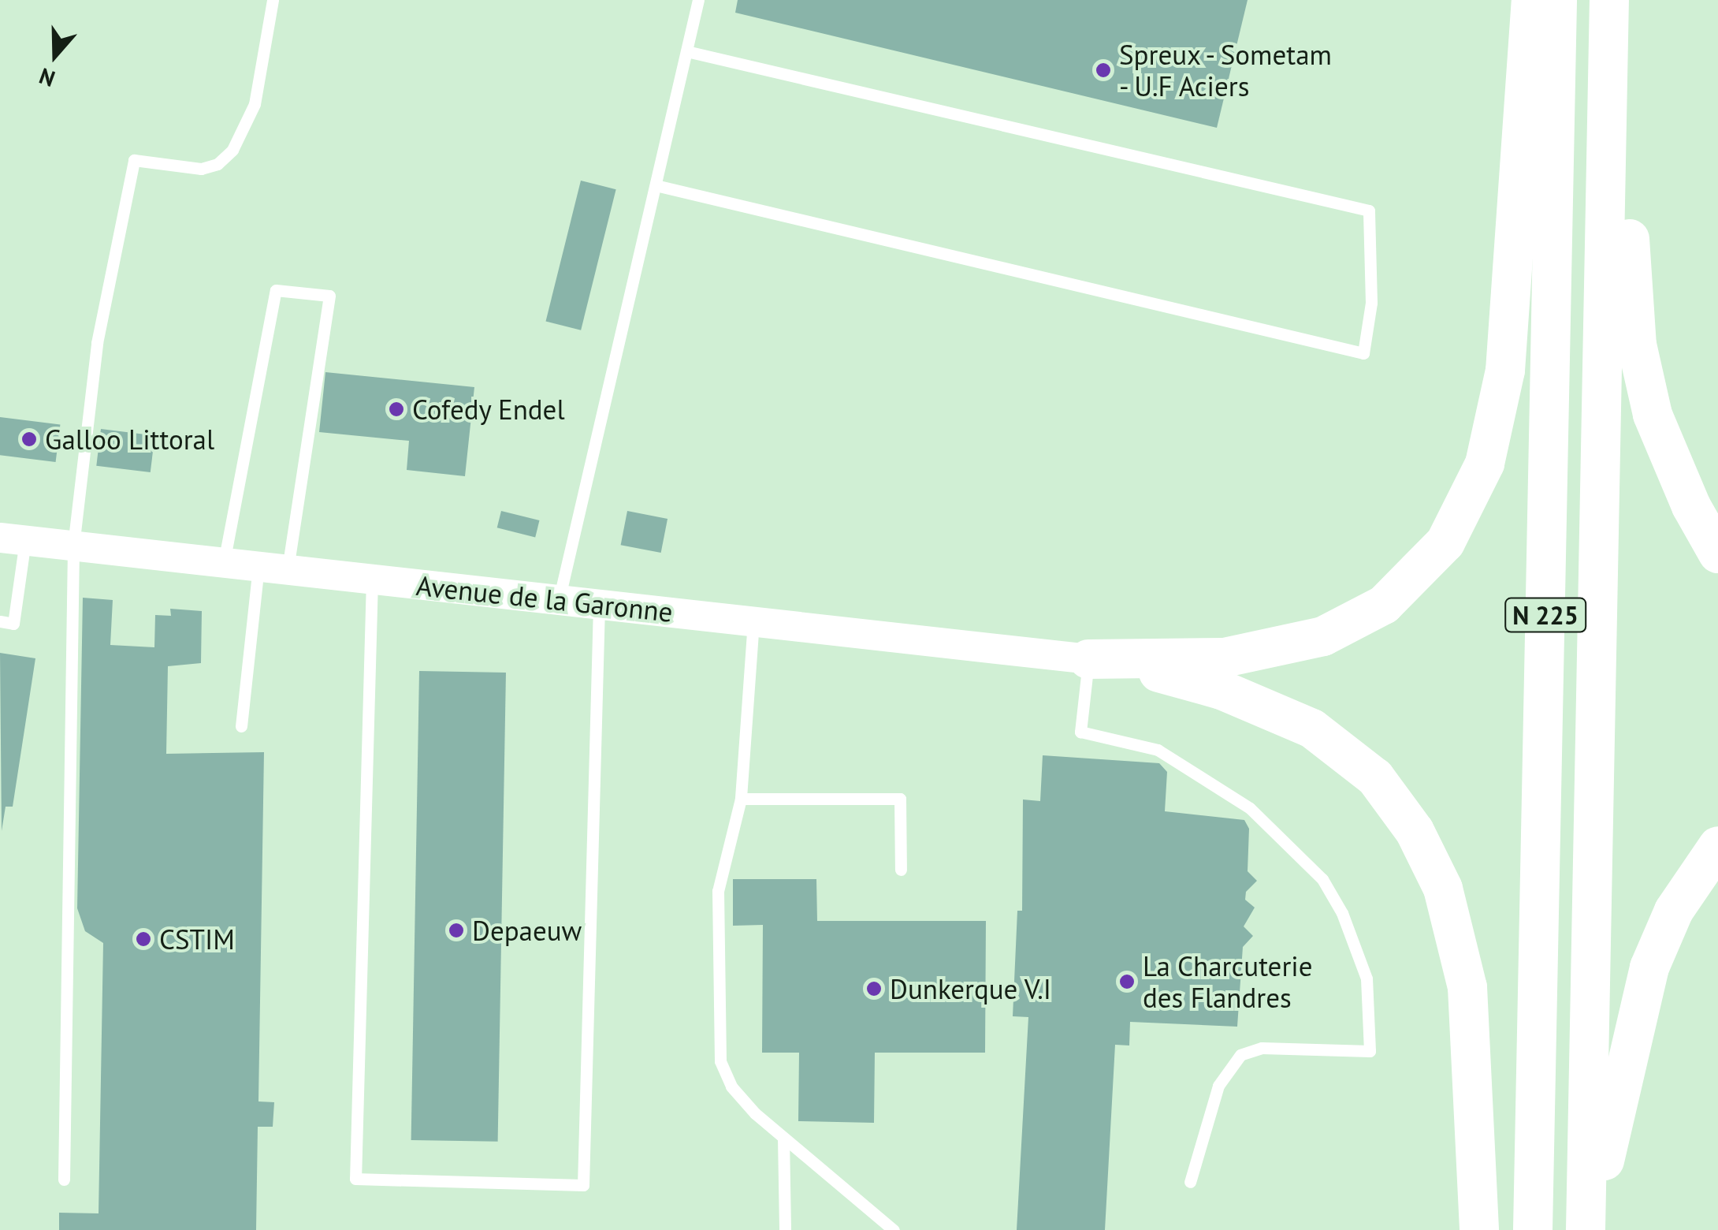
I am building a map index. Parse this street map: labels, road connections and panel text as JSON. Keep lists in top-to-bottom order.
{
  "streets": {
    "highway": ["N 225"],
    "street": ["Avenue de la Garonne"]
  },
  "places": [
    "Spreux - Sometam - U.F Aciers",
    "Cofedy Endel",
    "Galloo Littoral",
    "Depaeuw",
    "CSTIM",
    "La Charcuterie des Flandres",
    "Dunkerque V.I"
  ],
  "north": "bottom"
}
